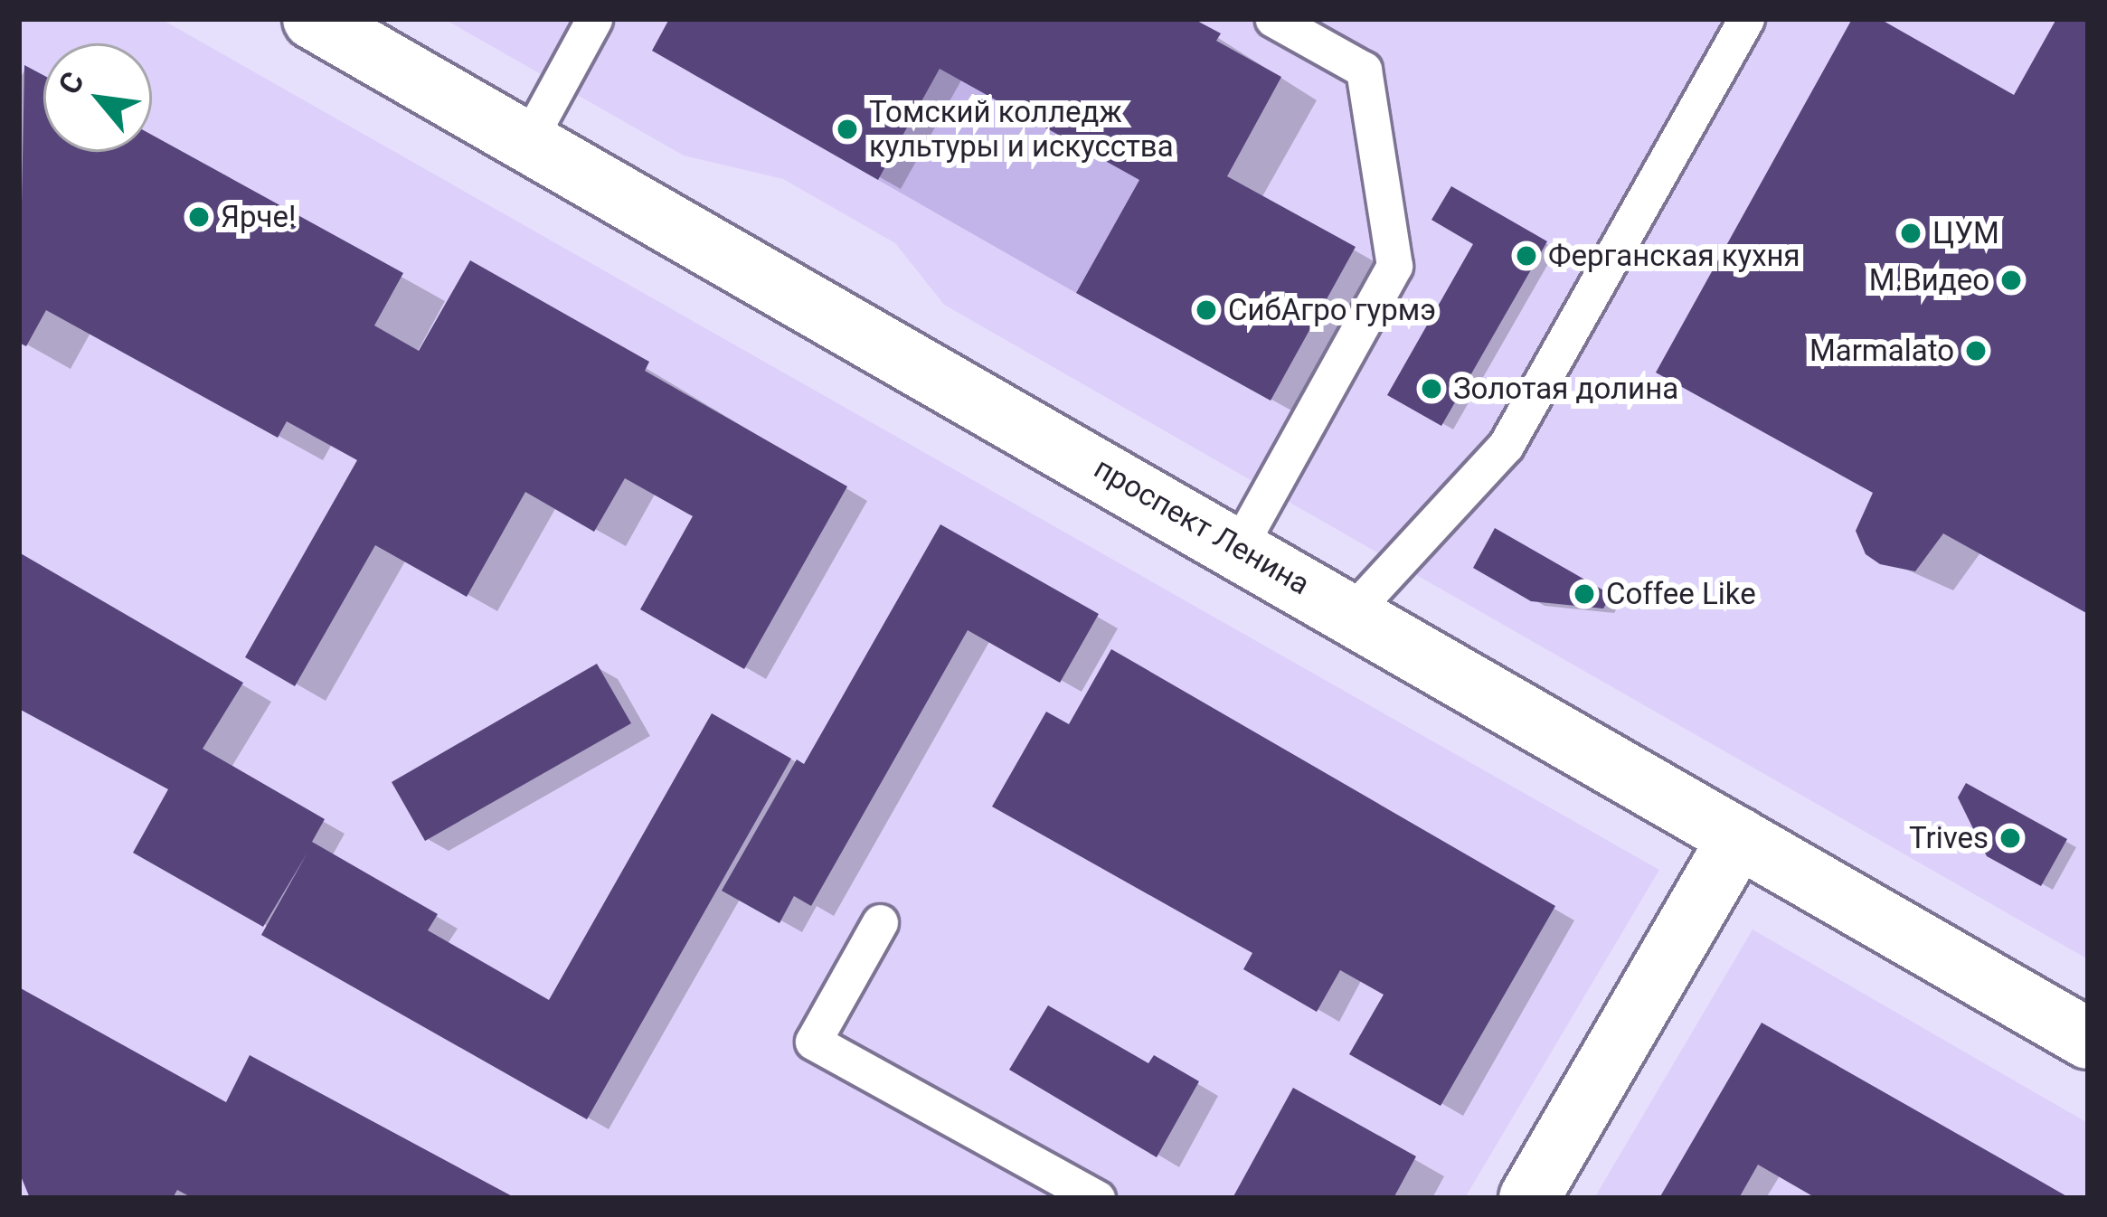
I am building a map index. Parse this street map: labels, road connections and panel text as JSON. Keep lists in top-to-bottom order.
{
  "streets": {
    "main road": ["проспект Ленина"]
  },
  "places": [
    "Томский колледж культуры и искусства",
    "Ярче!",
    "ЦУМ",
    "Ферганская кухня",
    "М.Видео",
    "СибАгро гурмэ",
    "Marmalato",
    "Золотая долина",
    "Coffee Like",
    "Trives"
  ],
  "north": "top left"
}
